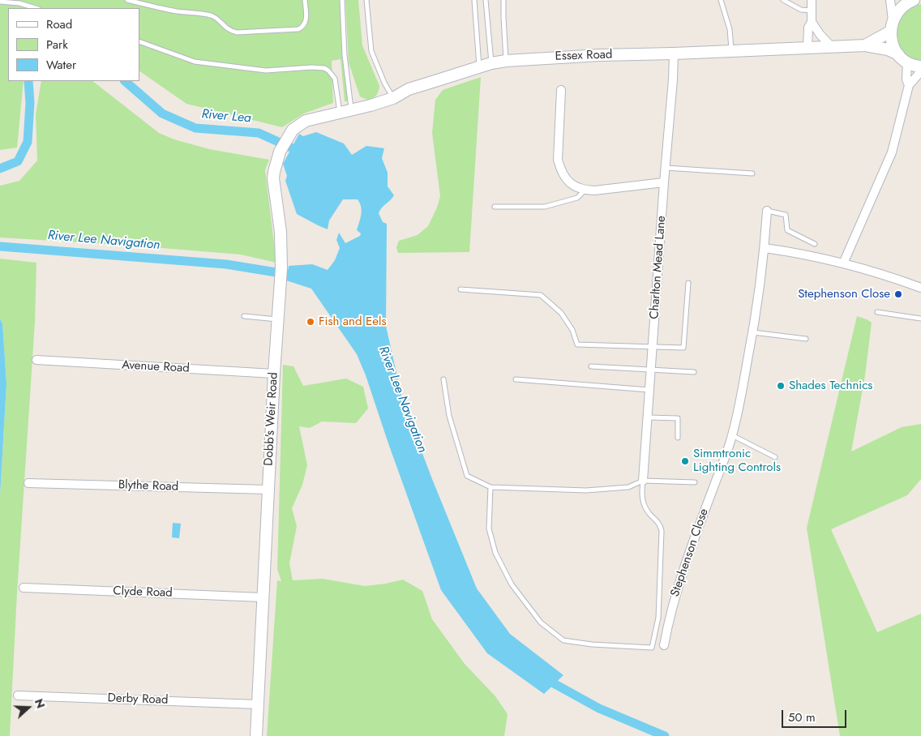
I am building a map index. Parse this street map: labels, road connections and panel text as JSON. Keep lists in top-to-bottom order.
{
  "streets": {
    "street": [
      "Essex Road",
      "Charlton Mead Lane",
      "Avenue Road",
      "Dobb's Weir Road",
      "Blythe Road",
      "Stephenson Close",
      "Clyde Road",
      "Derby Road"
    ]
  },
  "crossings": [
    ["Essex Road", "Charlton Mead Lane"],
    ["Essex Road", "Dobb's Weir Road"],
    ["Avenue Road", "Dobb's Weir Road"],
    ["Dobb's Weir Road", "Blythe Road"],
    ["Dobb's Weir Road", "Clyde Road"],
    ["Dobb's Weir Road", "Derby Road"]
  ],
  "water": ["River Lea", "River Lee Navigation"],
  "places": [
    "Stephenson Close",
    "Fish and Eels",
    "Shades Technics",
    "Simmtronic Lighting Controls"
  ],
  "legend": ["Road", "Park", "Water"],
  "scale_bar": "50 m",
  "north": "right"
}
